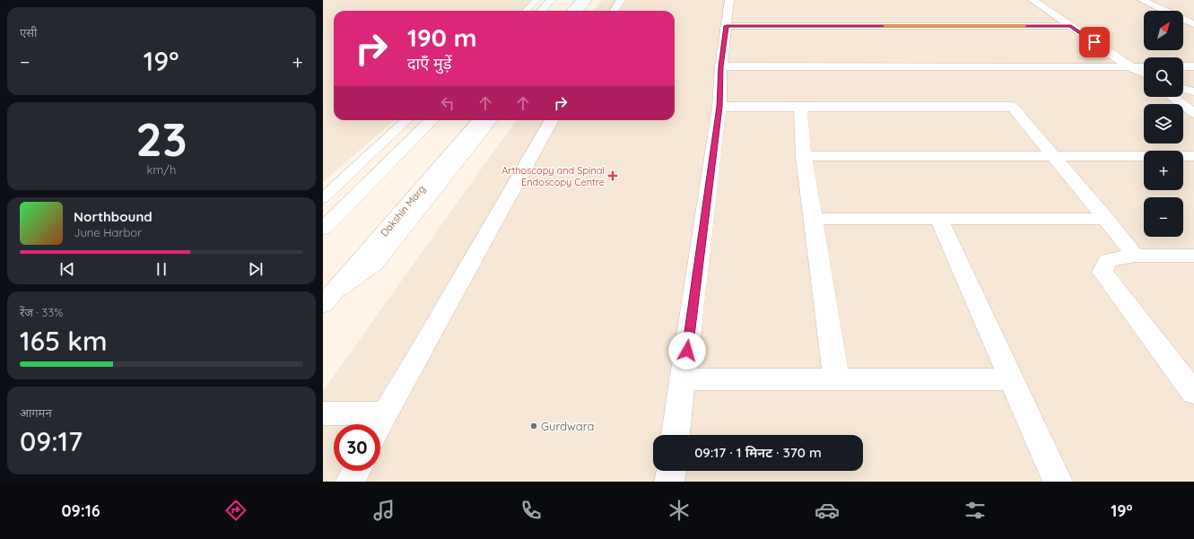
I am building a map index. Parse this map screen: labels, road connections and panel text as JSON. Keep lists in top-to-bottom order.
{
  "streets": {
    "street": ["Dakshin Marg"]
  },
  "places": {
    "health": ["Arthoscopy and Spinal Endoscopy Centre"],
    "other": ["Gurdwara"]
  },
  "north": "top right",
  "page": {
    "tile": [
      "एसी",
      ["23", "km/h"],
      ["रेंज · 33%", "165 km"],
      ["आगमन", "09:17"]
    ],
    "map_buttons": ["+", "−"],
    "turn": ["190 m", "दाएँ मुड़ें"],
    "heat": ["−", "19°", "+"],
    "song": ["Northbound", "June Harbor"],
    "limit": "30",
    "trip": "09:17 · 1 मिनट · 370 m",
    "tabs": ["09:16", "19°"]
  }
}
